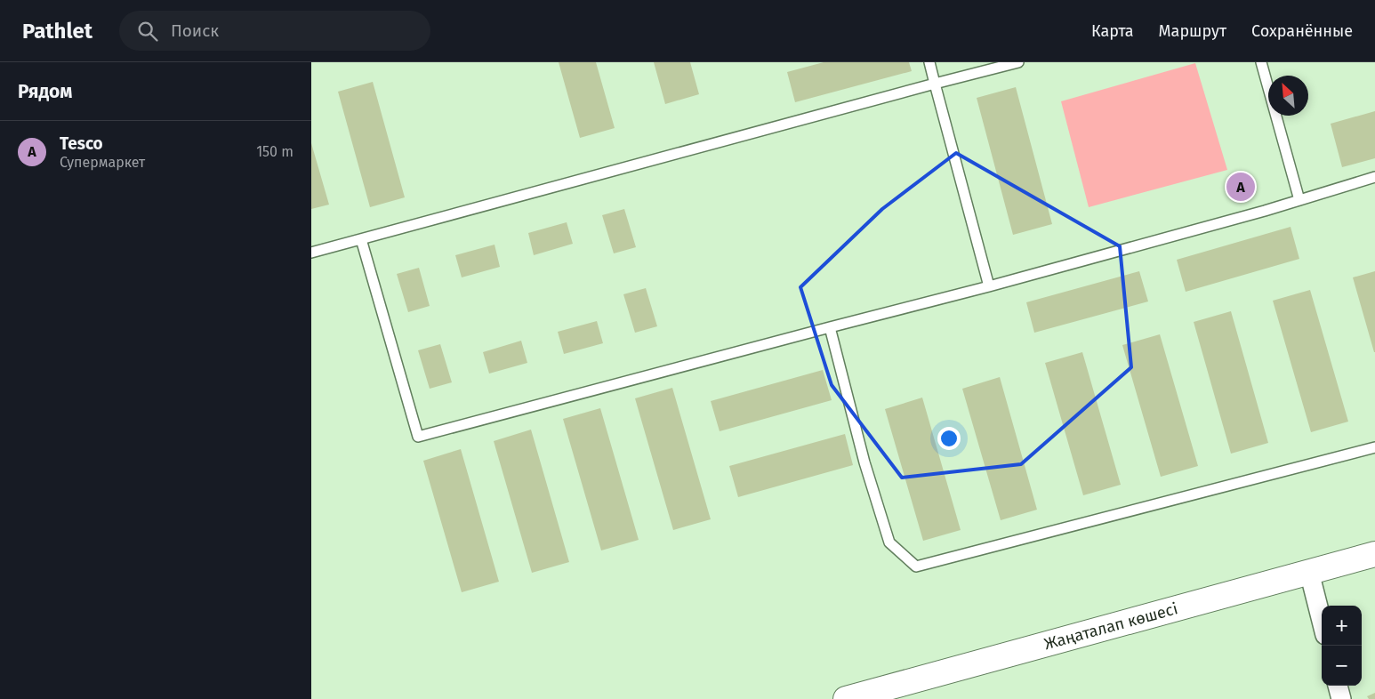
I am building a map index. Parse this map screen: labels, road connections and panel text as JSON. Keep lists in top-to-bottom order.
{
  "streets": {
    "main road": ["Жаңаталап көшесі"]
  },
  "north": "top left",
  "page": {
    "header": "Pathlet",
    "search": "Поиск",
    "nav": ["Карта", "Маршрут", "Сохранённые"],
    "heading": "Рядом",
    "list": [
      {
        "mark": "A",
        "name": "Tesco",
        "note": "Супермаркет",
        "value": "150 m"
      }
    ],
    "pins": "A",
    "map_buttons": ["+", "−"]
  }
}
